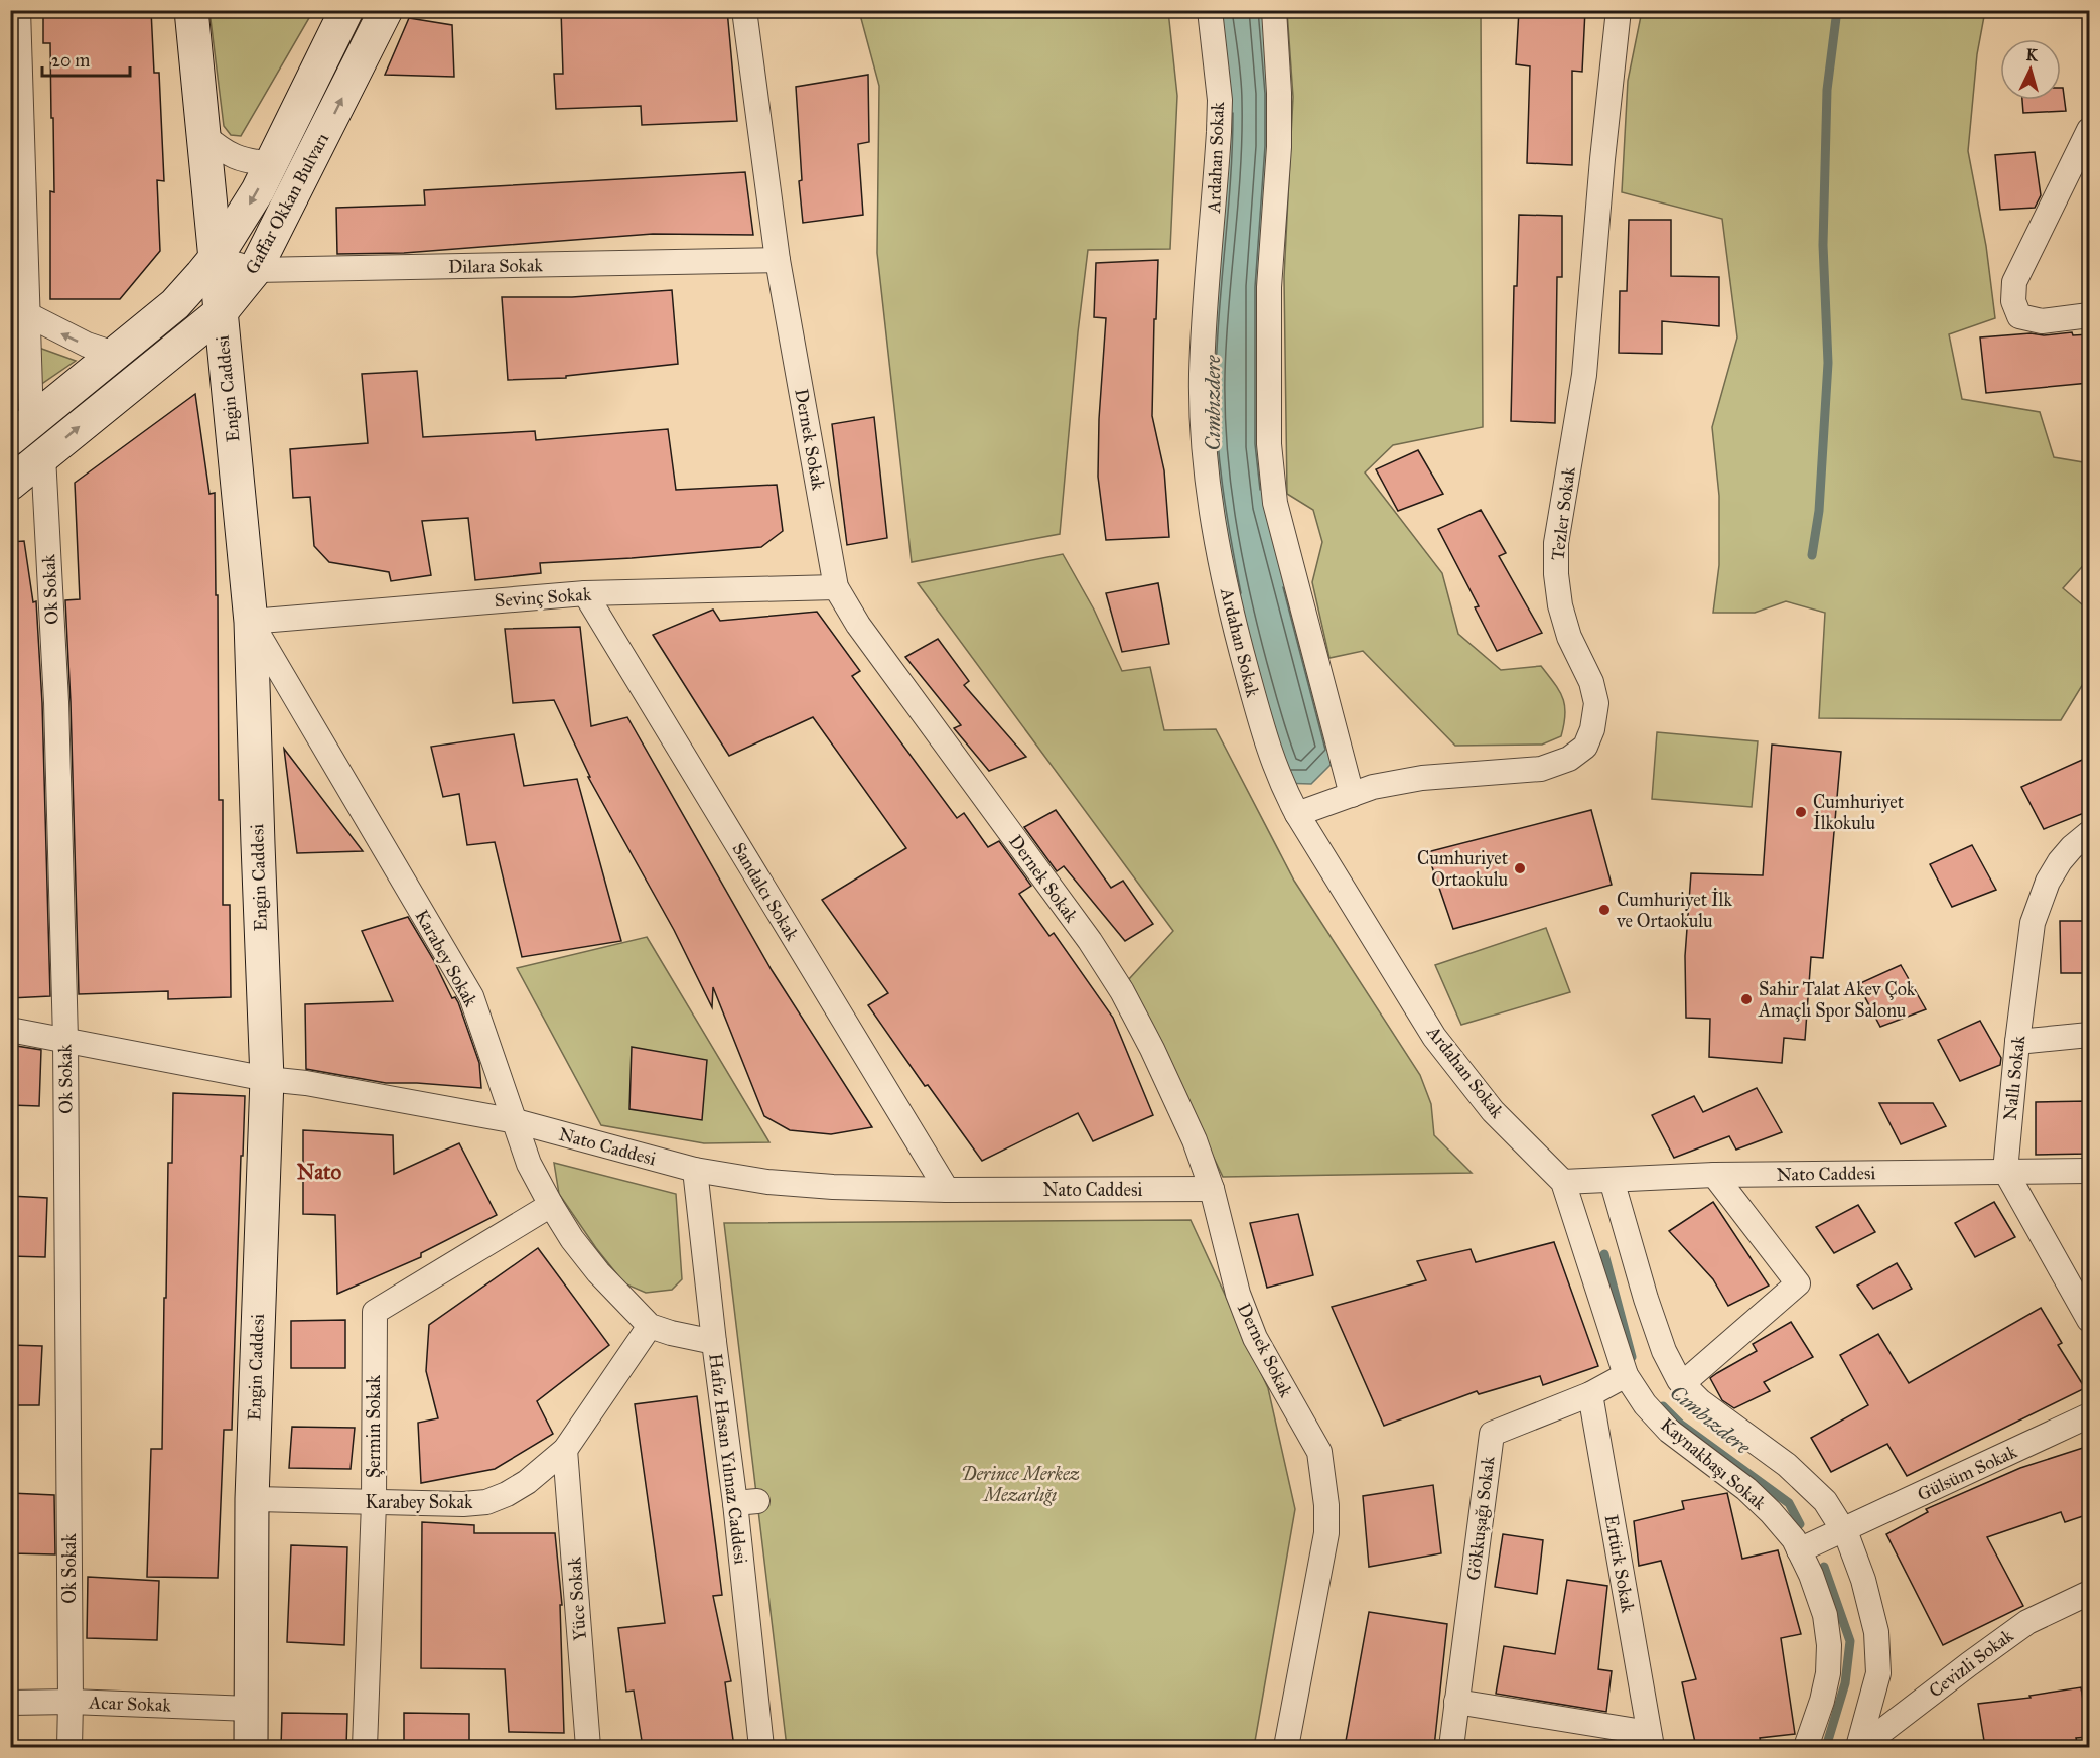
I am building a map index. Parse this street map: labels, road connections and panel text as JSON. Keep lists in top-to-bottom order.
{
  "streets": {
    "street": [
      "Ardahan Sokak",
      "Gaffar Okkan Bulvarı",
      "Dilara Sokak",
      "Engin Caddesi",
      "Dernek Sokak",
      "Tezler Sokak",
      "Ok Sokak",
      "Sevinç Sokak",
      "Sandalcı Sokak",
      "Karabey Sokak",
      "Nallı Sokak",
      "Nato Caddesi",
      "Şermin Sokak",
      "Hafız Hasan Yılmaz Caddesi",
      "Kaynakbaşı Sokak",
      "Gülsüm Sokak",
      "Gökkuşağı Sokak",
      "Ertürk Sokak",
      "Yüce Sokak",
      "Cevizli Sokak",
      "Acar Sokak"
    ]
  },
  "crossings": [
    ["Ardahan Sokak", "Tezler Sokak"],
    ["Ardahan Sokak", "Nato Caddesi"],
    ["Ardahan Sokak", "Kaynakbaşı Sokak"],
    ["Gaffar Okkan Bulvarı", "Dilara Sokak"],
    ["Gaffar Okkan Bulvarı", "Engin Caddesi"],
    ["Gaffar Okkan Bulvarı", "Ok Sokak"],
    ["Dilara Sokak", "Engin Caddesi"],
    ["Dilara Sokak", "Dernek Sokak"],
    ["Engin Caddesi", "Sevinç Sokak"],
    ["Engin Caddesi", "Karabey Sokak"],
    ["Engin Caddesi", "Nato Caddesi"],
    ["Engin Caddesi", "Acar Sokak"],
    ["Dernek Sokak", "Sevinç Sokak"],
    ["Dernek Sokak", "Nato Caddesi"],
    ["Ok Sokak", "Nato Caddesi"],
    ["Ok Sokak", "Acar Sokak"],
    ["Sevinç Sokak", "Sandalcı Sokak"],
    ["Sevinç Sokak", "Karabey Sokak"],
    ["Sandalcı Sokak", "Nato Caddesi"],
    ["Karabey Sokak", "Nato Caddesi"],
    ["Karabey Sokak", "Şermin Sokak"],
    ["Karabey Sokak", "Hafız Hasan Yılmaz Caddesi"],
    ["Karabey Sokak", "Yüce Sokak"],
    ["Nallı Sokak", "Nato Caddesi"],
    ["Nato Caddesi", "Hafız Hasan Yılmaz Caddesi"],
    ["Nato Caddesi", "Kaynakbaşı Sokak"],
    ["Kaynakbaşı Sokak", "Gülsüm Sokak"],
    ["Kaynakbaşı Sokak", "Gökkuşağı Sokak"],
    ["Gökkuşağı Sokak", "Ertürk Sokak"]
  ],
  "districts": ["Nato"],
  "water": ["Cımbızdere"],
  "parks": ["Derince Merkez Mezarlığı"],
  "places": [
    "Cumhuriyet İlkokulu",
    "Cumhuriyet Ortaokulu",
    "Cumhuriyet İlk ve Ortaokulu",
    "Sahir Talat Akev Çok Amaçlı Spor Salonu"
  ],
  "scale_bar": "20 m",
  "north": "top"
}
